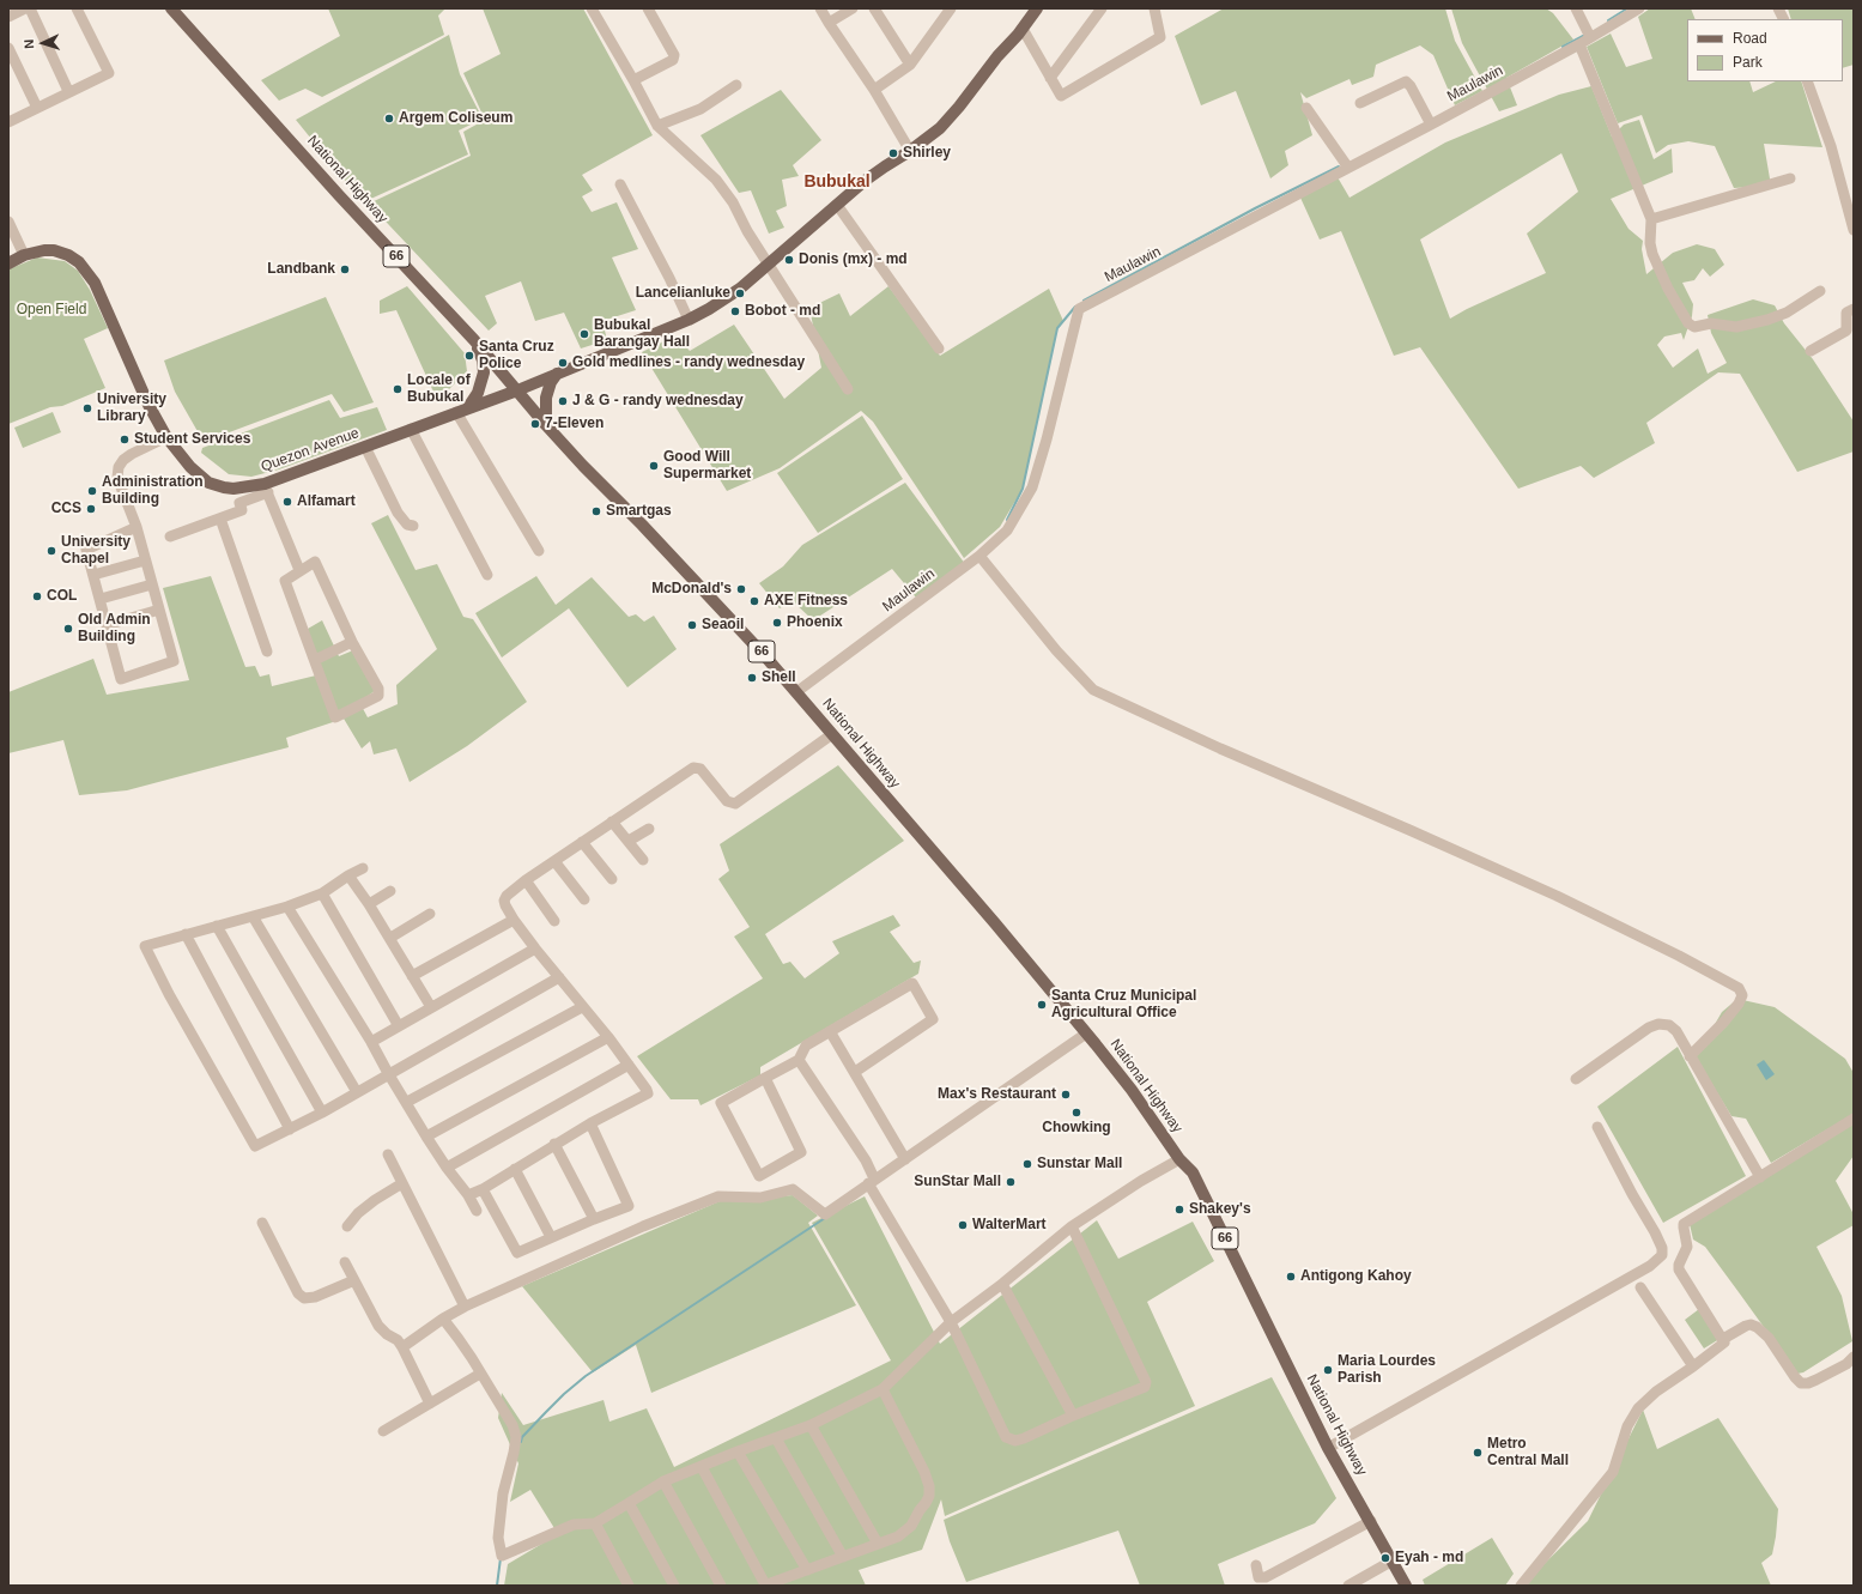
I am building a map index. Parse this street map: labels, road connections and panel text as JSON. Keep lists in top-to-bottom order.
{
  "streets": {
    "main road": ["National Highway", "66", "Quezon Avenue"],
    "street": ["Maulawin"]
  },
  "crossings": [
    ["Maulawin", "National Highway"],
    ["National Highway", "Quezon Avenue"]
  ],
  "districts": ["Bubukal"],
  "parks": ["Open Field"],
  "places": [
    "Argem Coliseum",
    "Shirley",
    "Donis (mx) - md",
    "Landbank",
    "Lancelianluke",
    "Bobot - md",
    "Bubukal Barangay Hall",
    "Santa Cruz Police",
    "Gold medlines - randy wednesday",
    "Locale of Bubukal",
    "J & G - randy wednesday",
    "University Library",
    "7-Eleven",
    "Student Services",
    "Good Will Supermarket",
    "Administration Building",
    "Alfamart",
    "CCS",
    "Smartgas",
    "University Chapel",
    "McDonald's",
    "COL",
    "AXE Fitness",
    "Phoenix",
    "Seaoil",
    "Old Admin Building",
    "Shell",
    "Santa Cruz Municipal Agricultural Office",
    "Max's Restaurant",
    "Chowking",
    "Sunstar Mall",
    "SunStar Mall",
    "Shakey's",
    "WalterMart",
    "Antigong Kahoy",
    "Maria Lourdes Parish",
    "Metro Central Mall",
    "Eyah - md"
  ],
  "legend": ["Road", "Park"],
  "north": "left"
}
